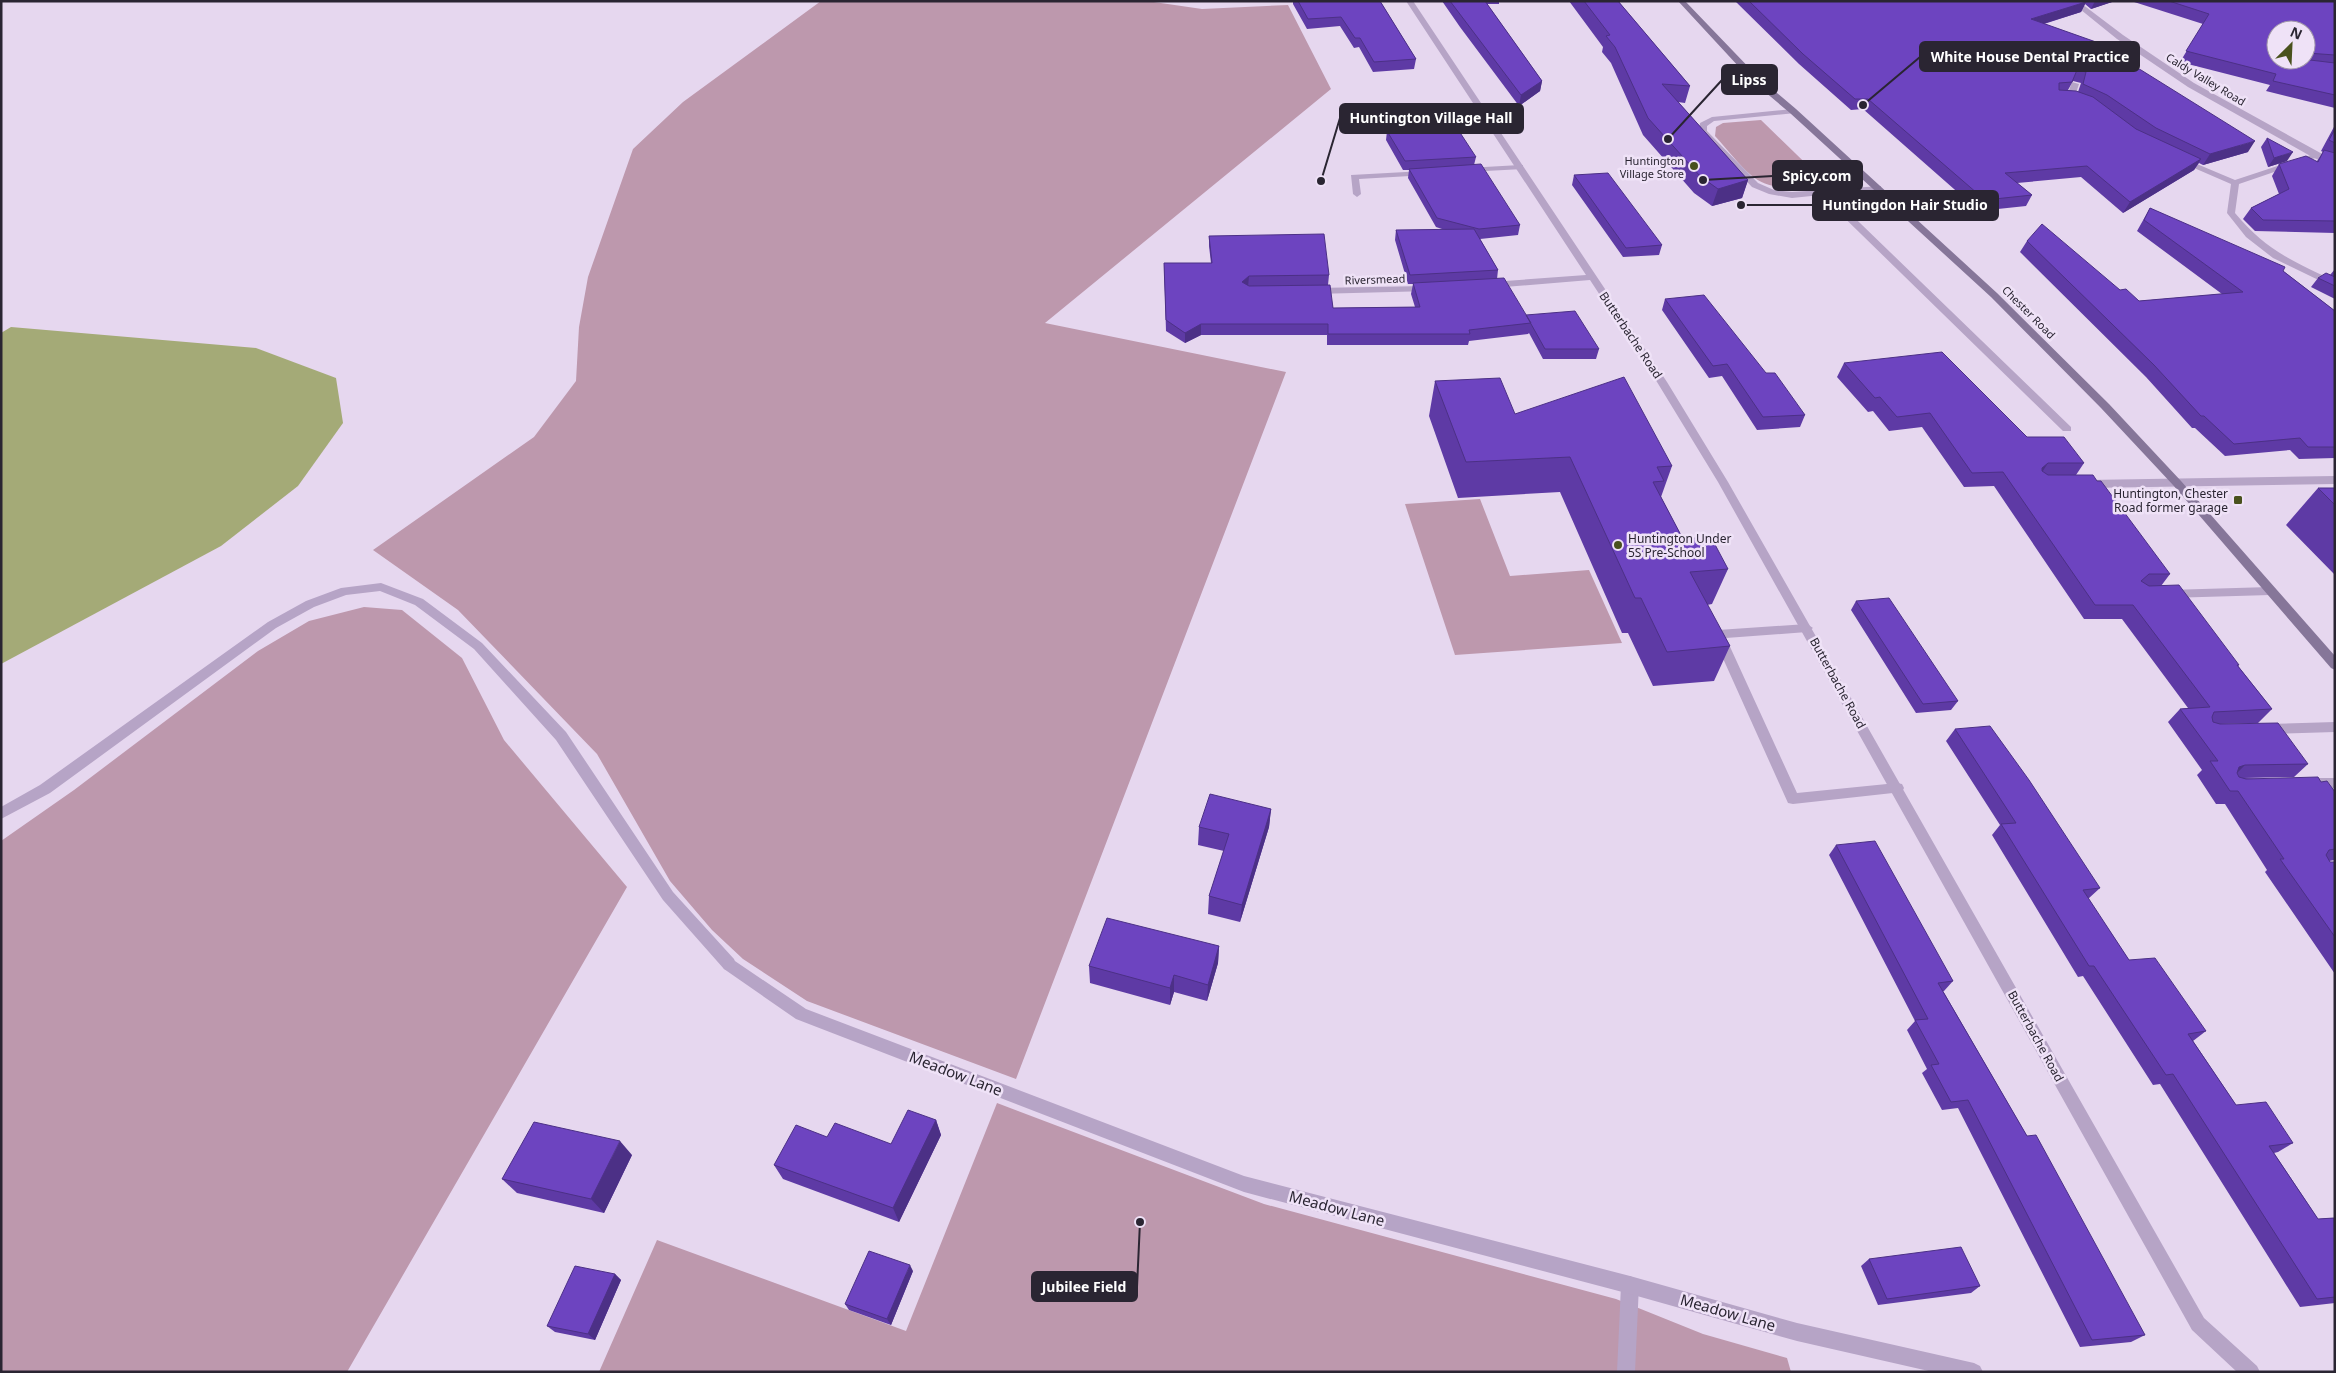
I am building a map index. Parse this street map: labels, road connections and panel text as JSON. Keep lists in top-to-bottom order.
{
  "streets": {
    "main road": ["Chester Road"],
    "street": [
      "Caldy Valley Road",
      "Riversmead",
      "Butterbache Road",
      "Meadow Lane"
    ]
  },
  "places": {
    "other": [
      "White House Dental Practice",
      "Lipss",
      "Huntington Village Store",
      "Spicy.com",
      "Huntington Village Hall",
      "Huntingdon Hair Studio",
      "Huntington Under 5S Pre-School",
      "Jubilee Field"
    ],
    "transit": ["Huntington, Chester Road former garage"]
  },
  "north": "top right"
}
